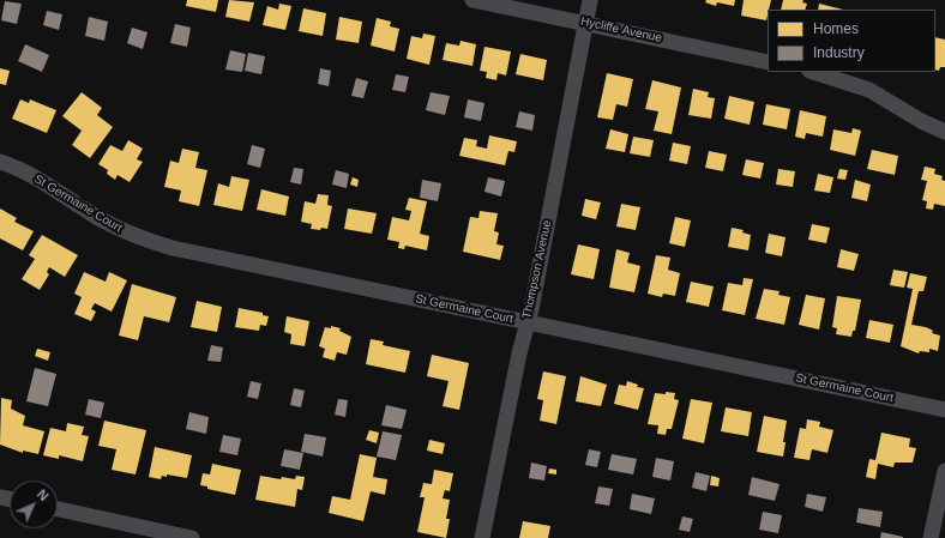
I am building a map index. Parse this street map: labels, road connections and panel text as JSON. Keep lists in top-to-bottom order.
{
  "streets": {
    "street": ["Hycliffe Avenue", "St Germaine Court", "Thompson Avenue"]
  },
  "crossings": [
    ["Hycliffe Avenue", "Thompson Avenue"],
    ["St Germaine Court", "Thompson Avenue"]
  ],
  "legend": ["Homes", "Industry"],
  "north": "top right"
}
